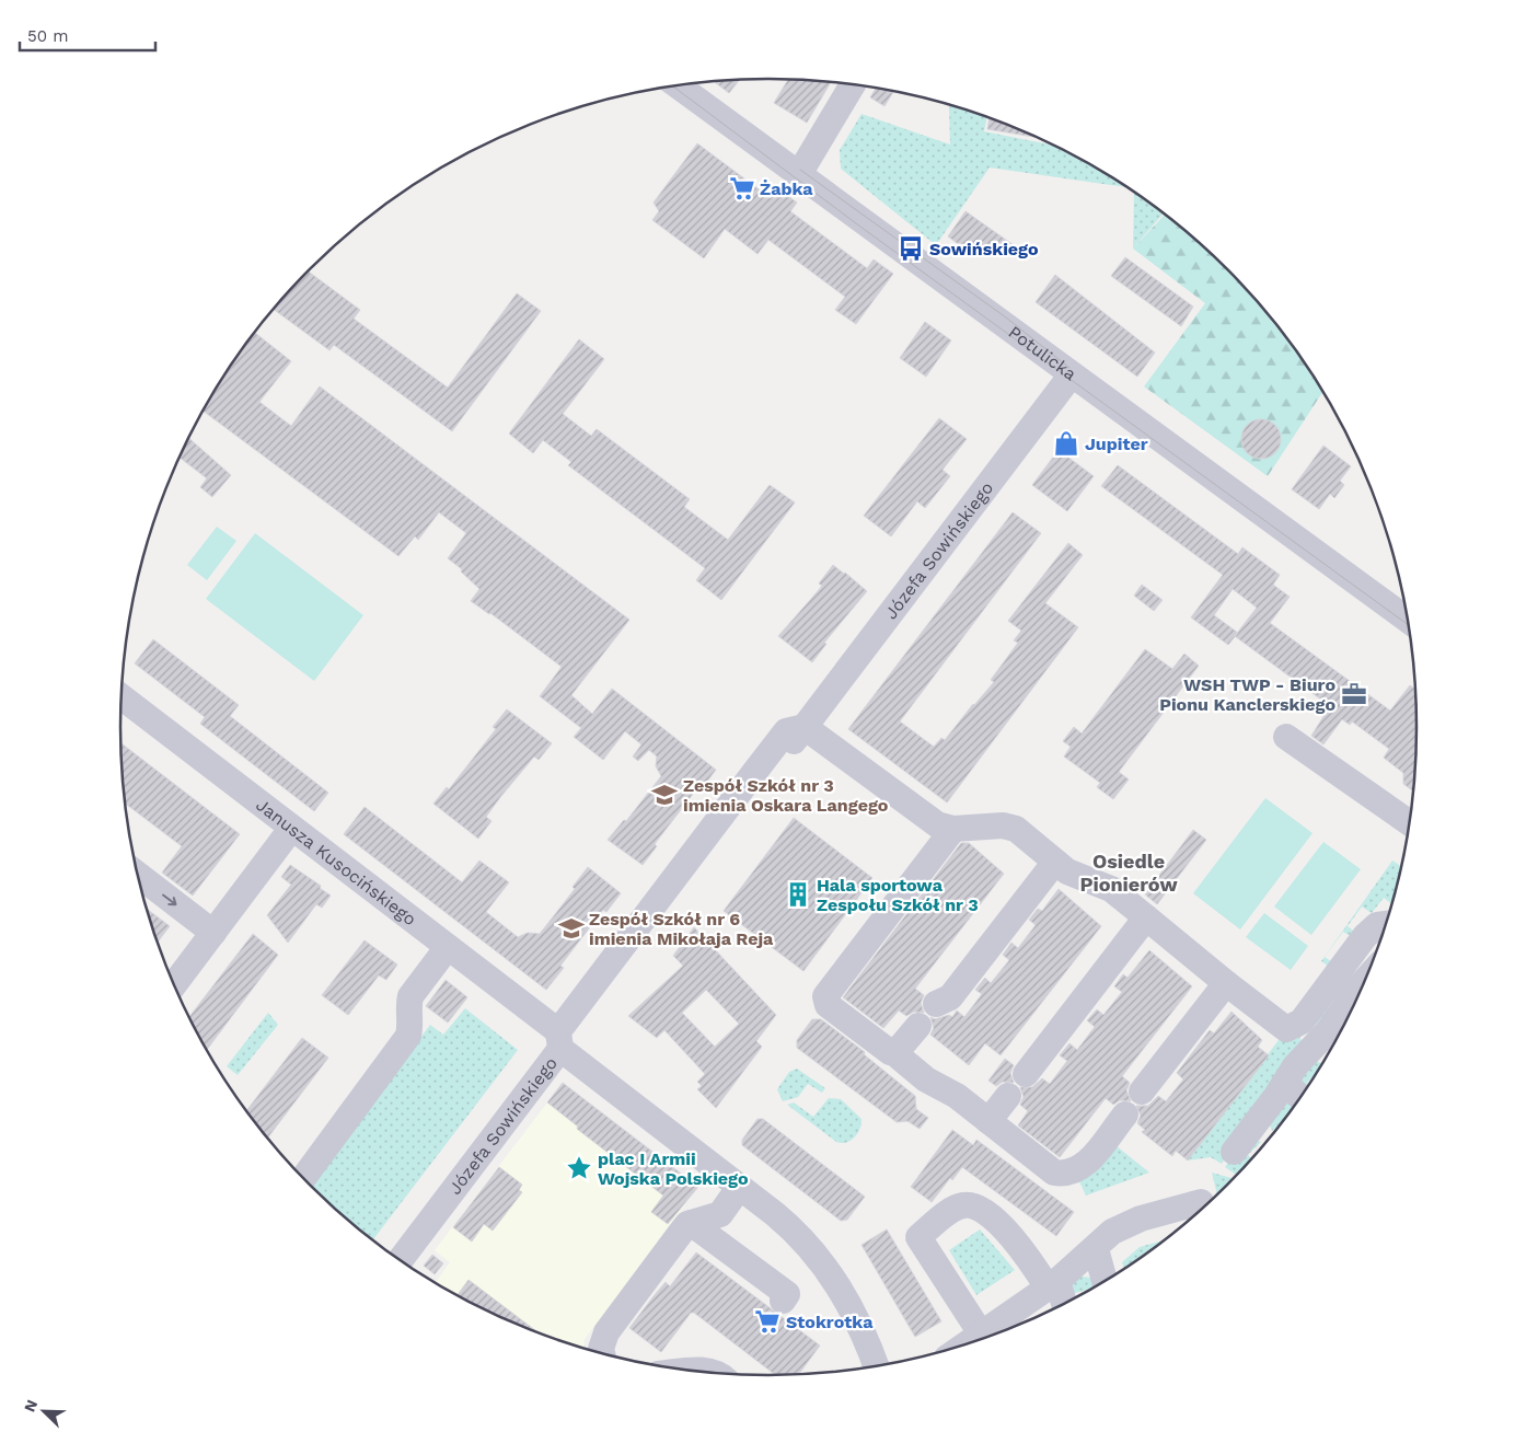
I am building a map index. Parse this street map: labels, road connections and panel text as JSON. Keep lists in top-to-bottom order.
{
  "streets": {
    "street": ["Potulicka", "Józefa Sowińskiego", "Janusza Kusocińskiego"]
  },
  "crossings": [
    ["Potulicka", "Józefa Sowińskiego"],
    ["Józefa Sowińskiego", "Janusza Kusocińskiego"]
  ],
  "districts": ["Osiedle Pionierów"],
  "places": {
    "supermarket": ["Żabka", "Stokrotka"],
    "bus stop": ["Sowińskiego"],
    "shop": ["Jupiter"],
    "office": ["WSH TWP - Biuro Pionu Kanclerskiego"],
    "school or university": ["Zespół Szkół nr 3 imienia Oskara Langego", "Zespół Szkół nr 6 imienia Mikołaja Reja"],
    "building": ["Hala sportowa Zespołu Szkół nr 3"],
    "place": ["plac I Armii Wojska Polskiego"]
  },
  "scale_bar": "50 m",
  "north": "top left"
}
